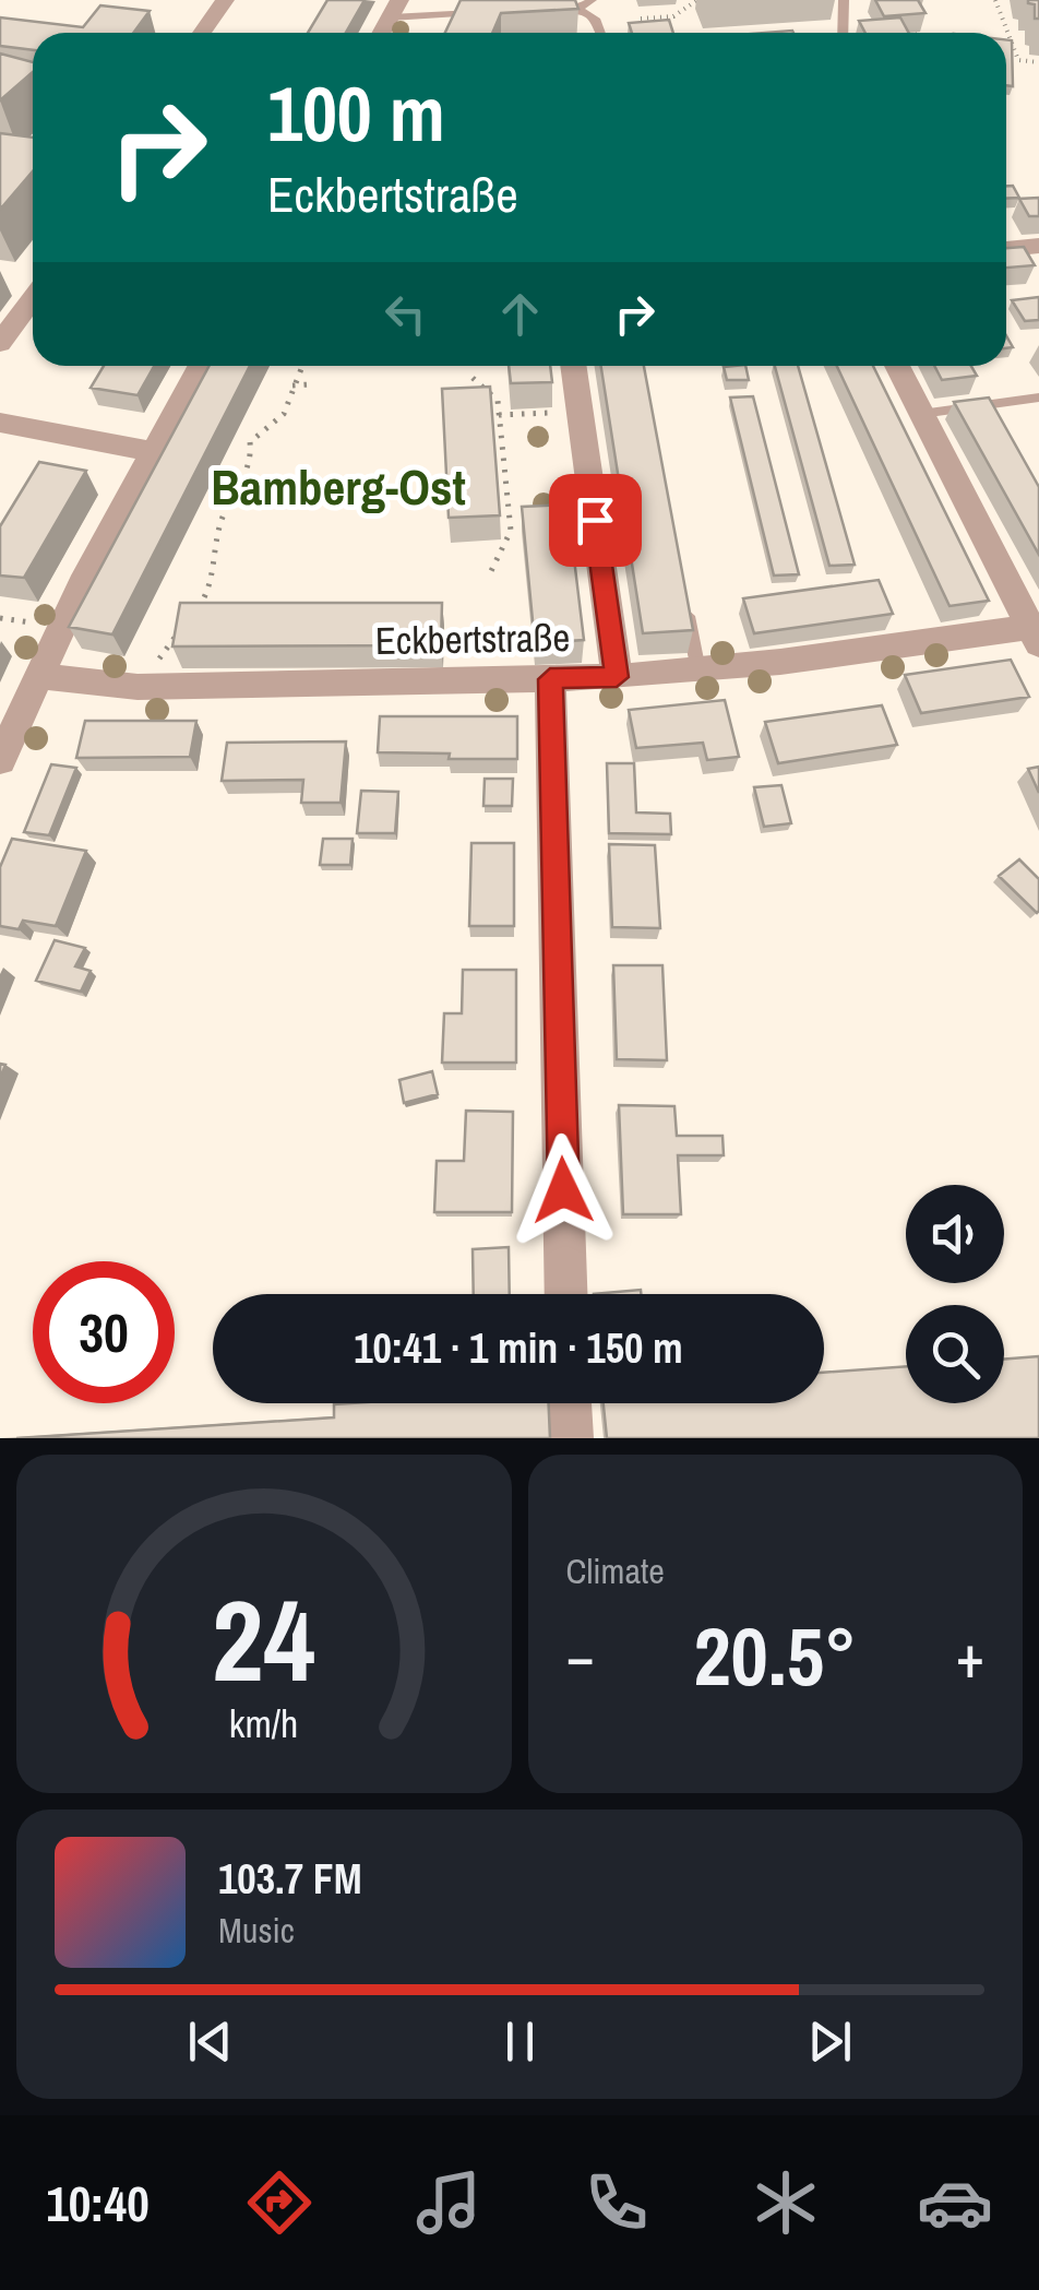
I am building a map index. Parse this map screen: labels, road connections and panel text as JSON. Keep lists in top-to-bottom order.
{
  "streets": {
    "street": ["Eckbertstraße"]
  },
  "districts": ["Bamberg-Ost"],
  "page": {
    "turn": ["100 m", "Eckbertstraße"],
    "limit": "30",
    "trip": "10:41 · 1 min · 150 m",
    "tile": "Climate",
    "heat": ["−", "20.5°", "+"],
    "song": ["103.7 FM", "Music"],
    "tabs": "10:40",
    "gauge": ["24", "km/h"]
  }
}
